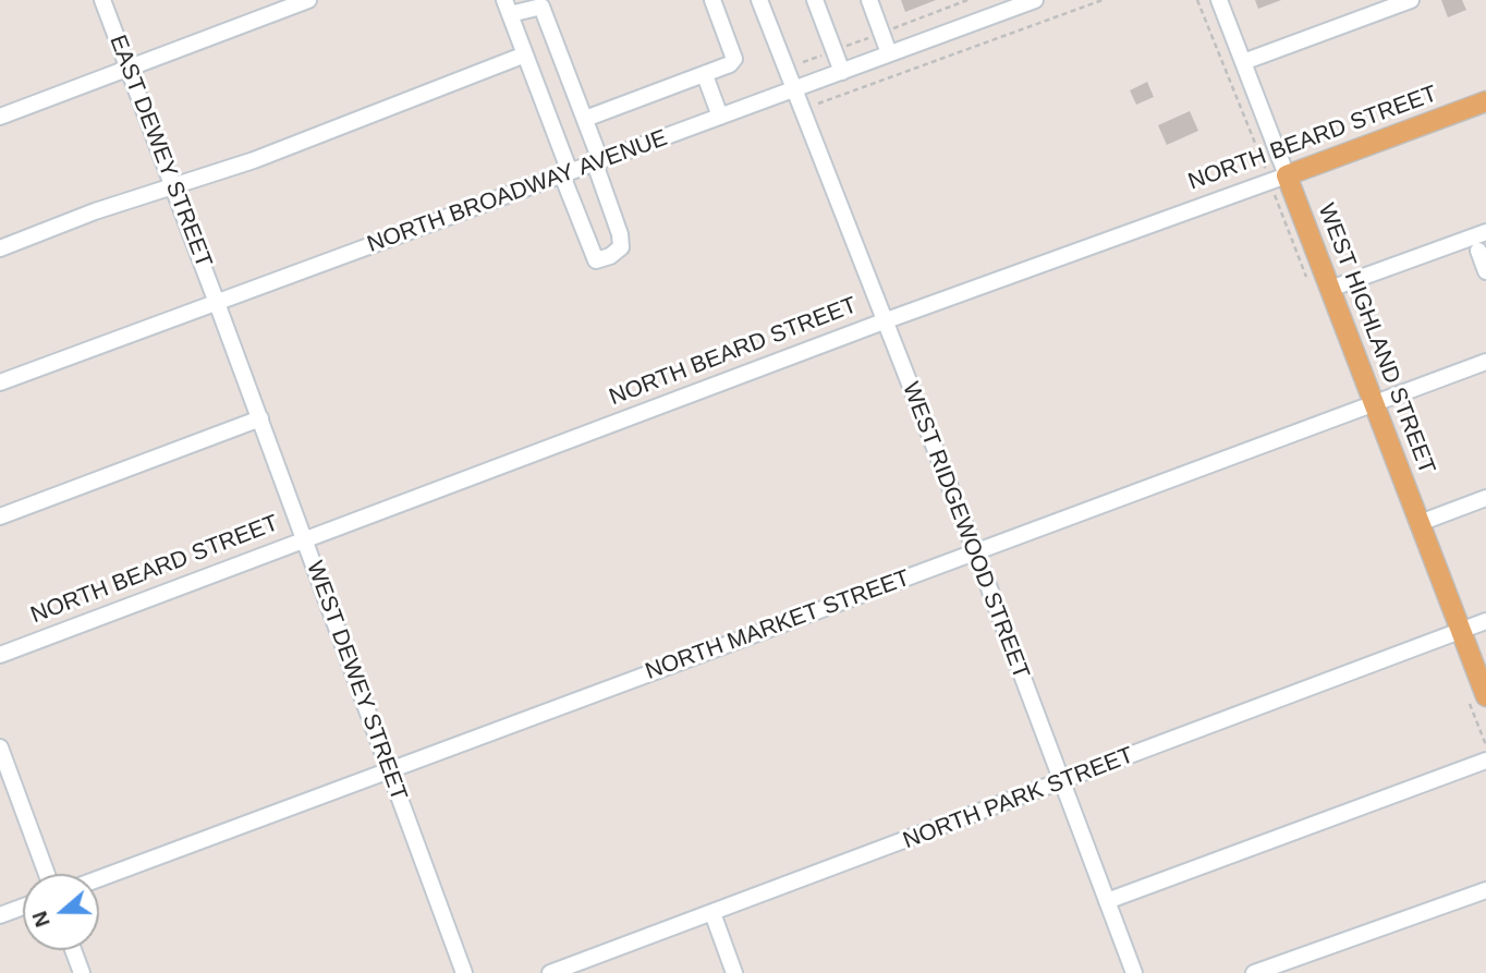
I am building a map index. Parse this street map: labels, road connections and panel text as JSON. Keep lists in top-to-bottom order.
{
  "streets": {
    "main road": ["NORTH BEARD STREET", "WEST HIGHLAND STREET"],
    "street": [
      "EAST DEWEY STREET",
      "NORTH BROADWAY AVENUE",
      "WEST RIDGEWOOD STREET",
      "NORTH MARKET STREET",
      "WEST DEWEY STREET",
      "NORTH PARK STREET"
    ]
  },
  "crossings": [
    ["NORTH BEARD STREET", "WEST HIGHLAND STREET"],
    ["NORTH BEARD STREET", "WEST RIDGEWOOD STREET"],
    ["NORTH BEARD STREET", "WEST DEWEY STREET"],
    ["EAST DEWEY STREET", "NORTH BROADWAY AVENUE"],
    ["EAST DEWEY STREET", "WEST DEWEY STREET"],
    ["NORTH BROADWAY AVENUE", "WEST RIDGEWOOD STREET"],
    ["NORTH BROADWAY AVENUE", "WEST DEWEY STREET"],
    ["WEST HIGHLAND STREET", "NORTH MARKET STREET"],
    ["WEST HIGHLAND STREET", "NORTH PARK STREET"],
    ["WEST RIDGEWOOD STREET", "NORTH MARKET STREET"],
    ["WEST RIDGEWOOD STREET", "NORTH PARK STREET"],
    ["NORTH MARKET STREET", "WEST DEWEY STREET"]
  ],
  "north": "left"
}
